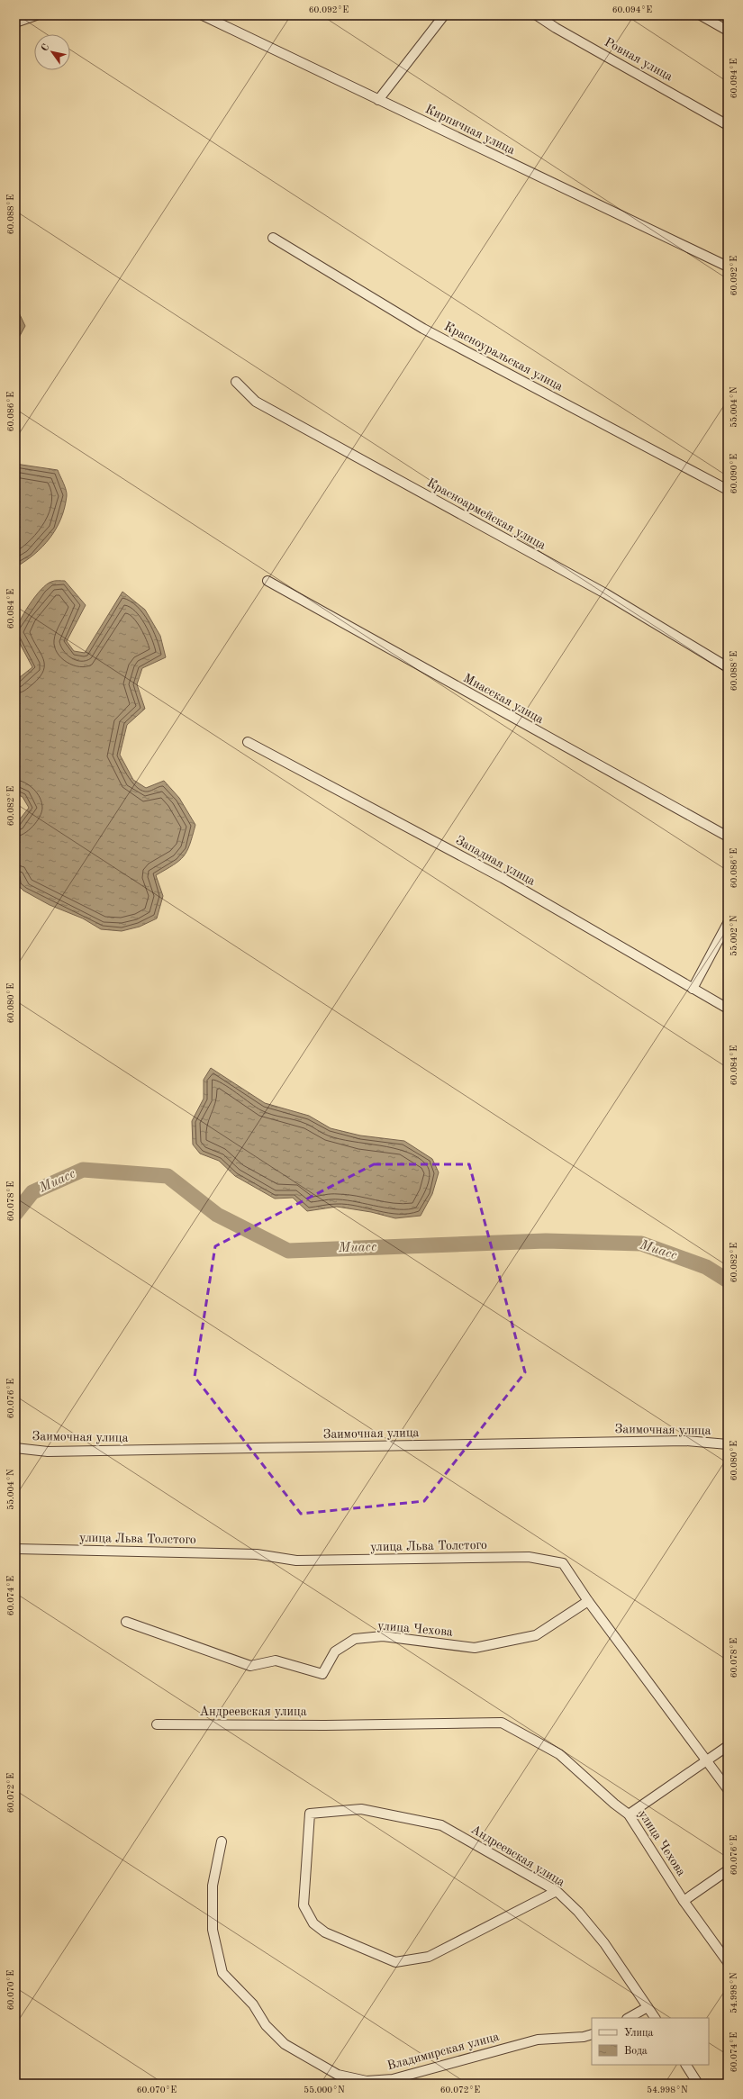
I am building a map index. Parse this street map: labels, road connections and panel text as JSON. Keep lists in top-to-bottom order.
{
  "streets": {
    "street": [
      "Ровная улица",
      "Кирпичная улица",
      "Красноуральская улица",
      "Красноармейская улица",
      "Миасская улица",
      "Западная улица",
      "Заимочная улица",
      "улица Льва Толстого",
      "улица Чехова",
      "Андреевская улица",
      "Владимирская улица"
    ]
  },
  "crossings": [
    ["улица Льва Толстого", "улица Чехова"],
    ["улица Чехова", "Андреевская улица"]
  ],
  "water": ["Миасс"],
  "legend": ["Улица", "Вода"],
  "north": "top left",
  "coordinates": [
    "60.092°E",
    "60.094°E",
    "60.088°E",
    "55.004°N",
    "60.086°E",
    "60.090°E",
    "60.084°E",
    "60.082°E",
    "55.002°N",
    "60.080°E",
    "60.078°E",
    "60.076°E",
    "60.074°E",
    "60.072°E",
    "60.070°E",
    "54.998°N",
    "55.000°N"
  ]
}
